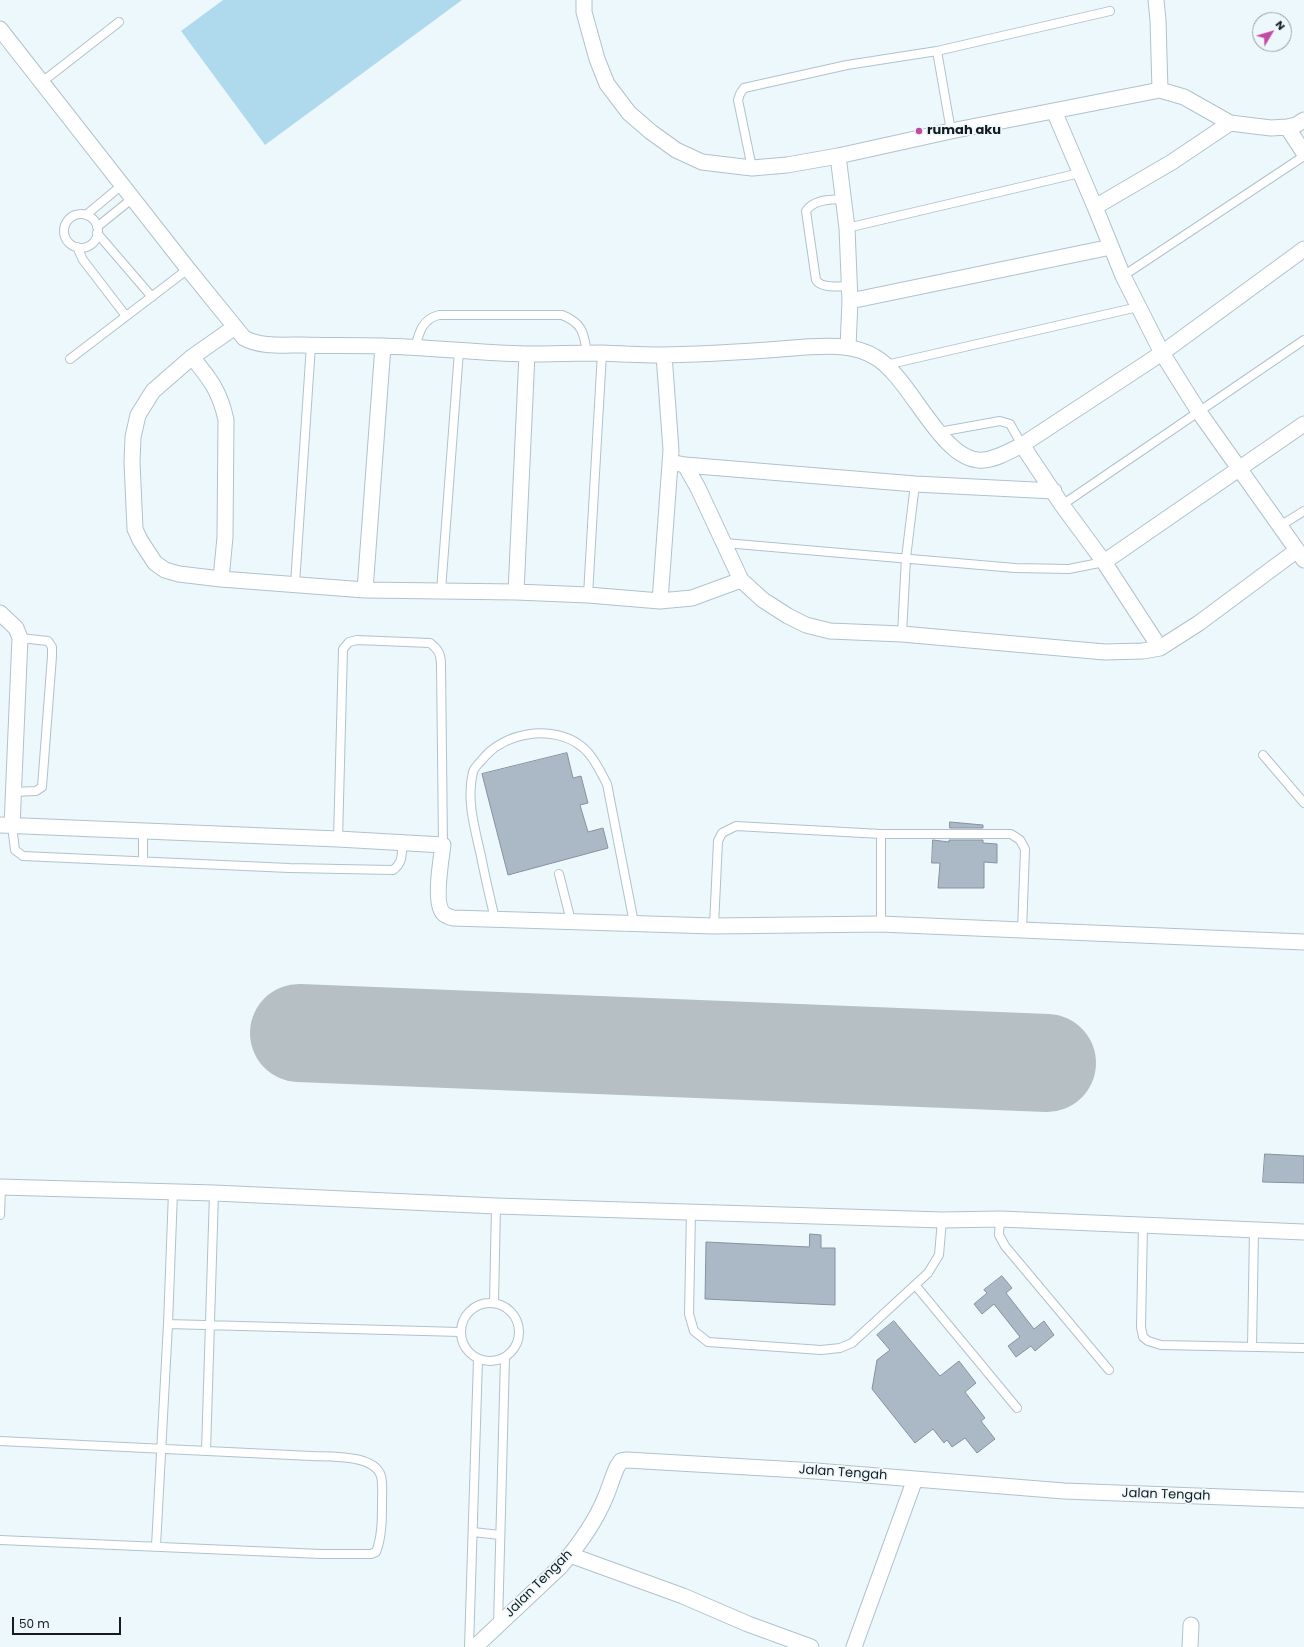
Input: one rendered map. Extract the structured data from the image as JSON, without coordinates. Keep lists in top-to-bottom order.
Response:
{
  "streets": {
    "street": ["Jalan Tengah"]
  },
  "places": ["rumah aku"],
  "scale_bar": "50 m",
  "north": "top right"
}
